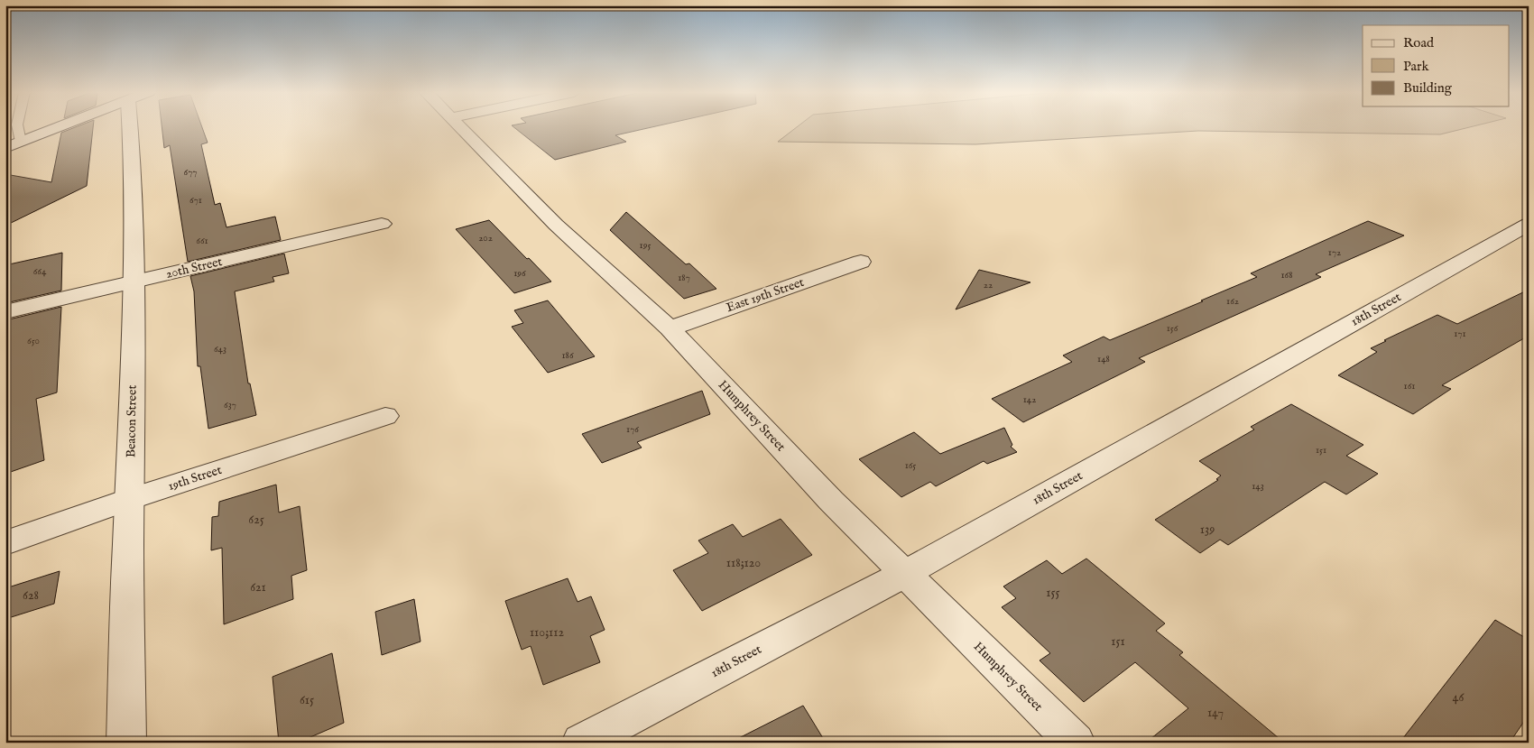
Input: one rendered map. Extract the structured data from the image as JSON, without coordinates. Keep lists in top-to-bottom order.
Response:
{
  "streets": {
    "street": [
      "20th Street",
      "East 19th Street",
      "18th Street",
      "Humphrey Street",
      "Beacon Street",
      "19th Street"
    ]
  },
  "crossings": [
    ["20th Street", "Beacon Street"],
    ["East 19th Street", "Humphrey Street"],
    ["18th Street", "Humphrey Street"],
    ["Beacon Street", "19th Street"]
  ],
  "house_numbers": [
    "677",
    "671",
    "202",
    "661",
    "195",
    "172",
    "664",
    "196",
    "168",
    "187",
    "22",
    "162",
    "156",
    "171",
    "650",
    "643",
    "186",
    "148",
    "161",
    "142",
    "637",
    "176",
    "151",
    "165",
    "143",
    "625",
    "139",
    "118;120",
    "621",
    "155",
    "628",
    "110;112",
    "151",
    "46",
    "615",
    "147"
  ],
  "legend": ["Road", "Park", "Building"]
}
